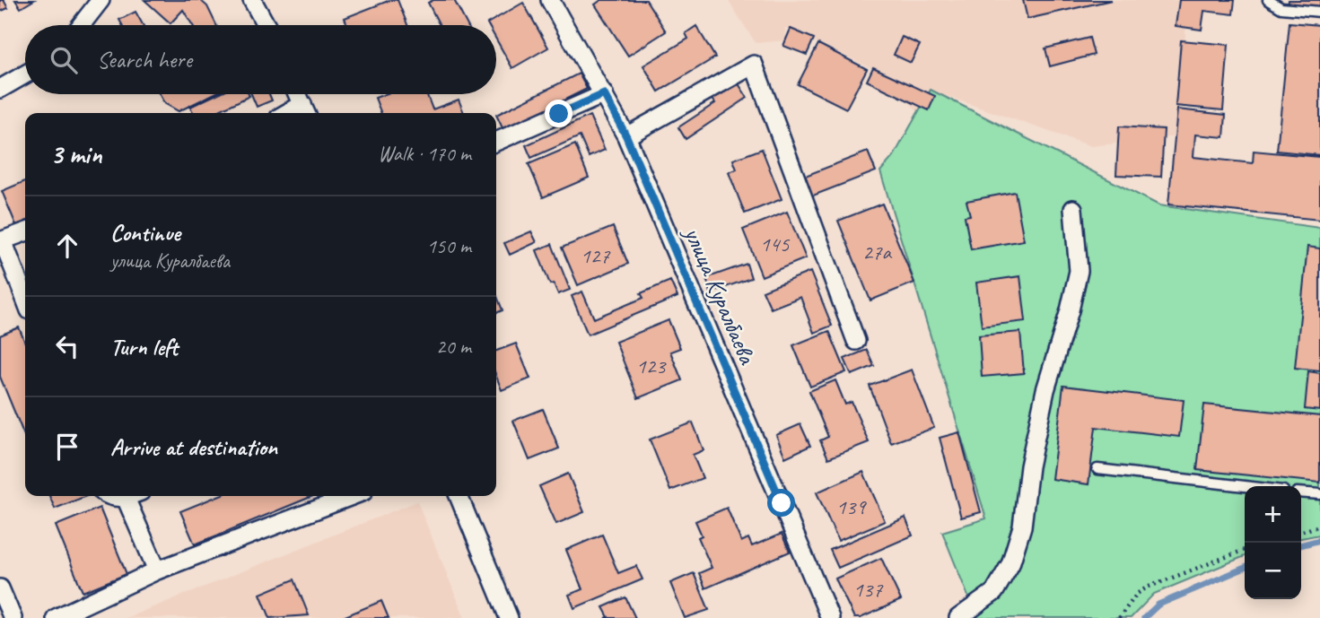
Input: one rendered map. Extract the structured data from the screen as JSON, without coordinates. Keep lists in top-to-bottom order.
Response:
{
  "streets": {
    "street": ["улица Куралбаева"]
  },
  "house_numbers": [
    "145",
    "27а",
    "127",
    "123",
    "139",
    "137"
  ],
  "page": {
    "search": "Search here",
    "heading": ["3 min", "Walk · 170 m"],
    "list": [
      ["Continue", "улица Куралбаева", "150 m"],
      ["Turn left", "20 m"],
      "Arrive at destination"
    ],
    "map_buttons": ["+", "−"]
  }
}
